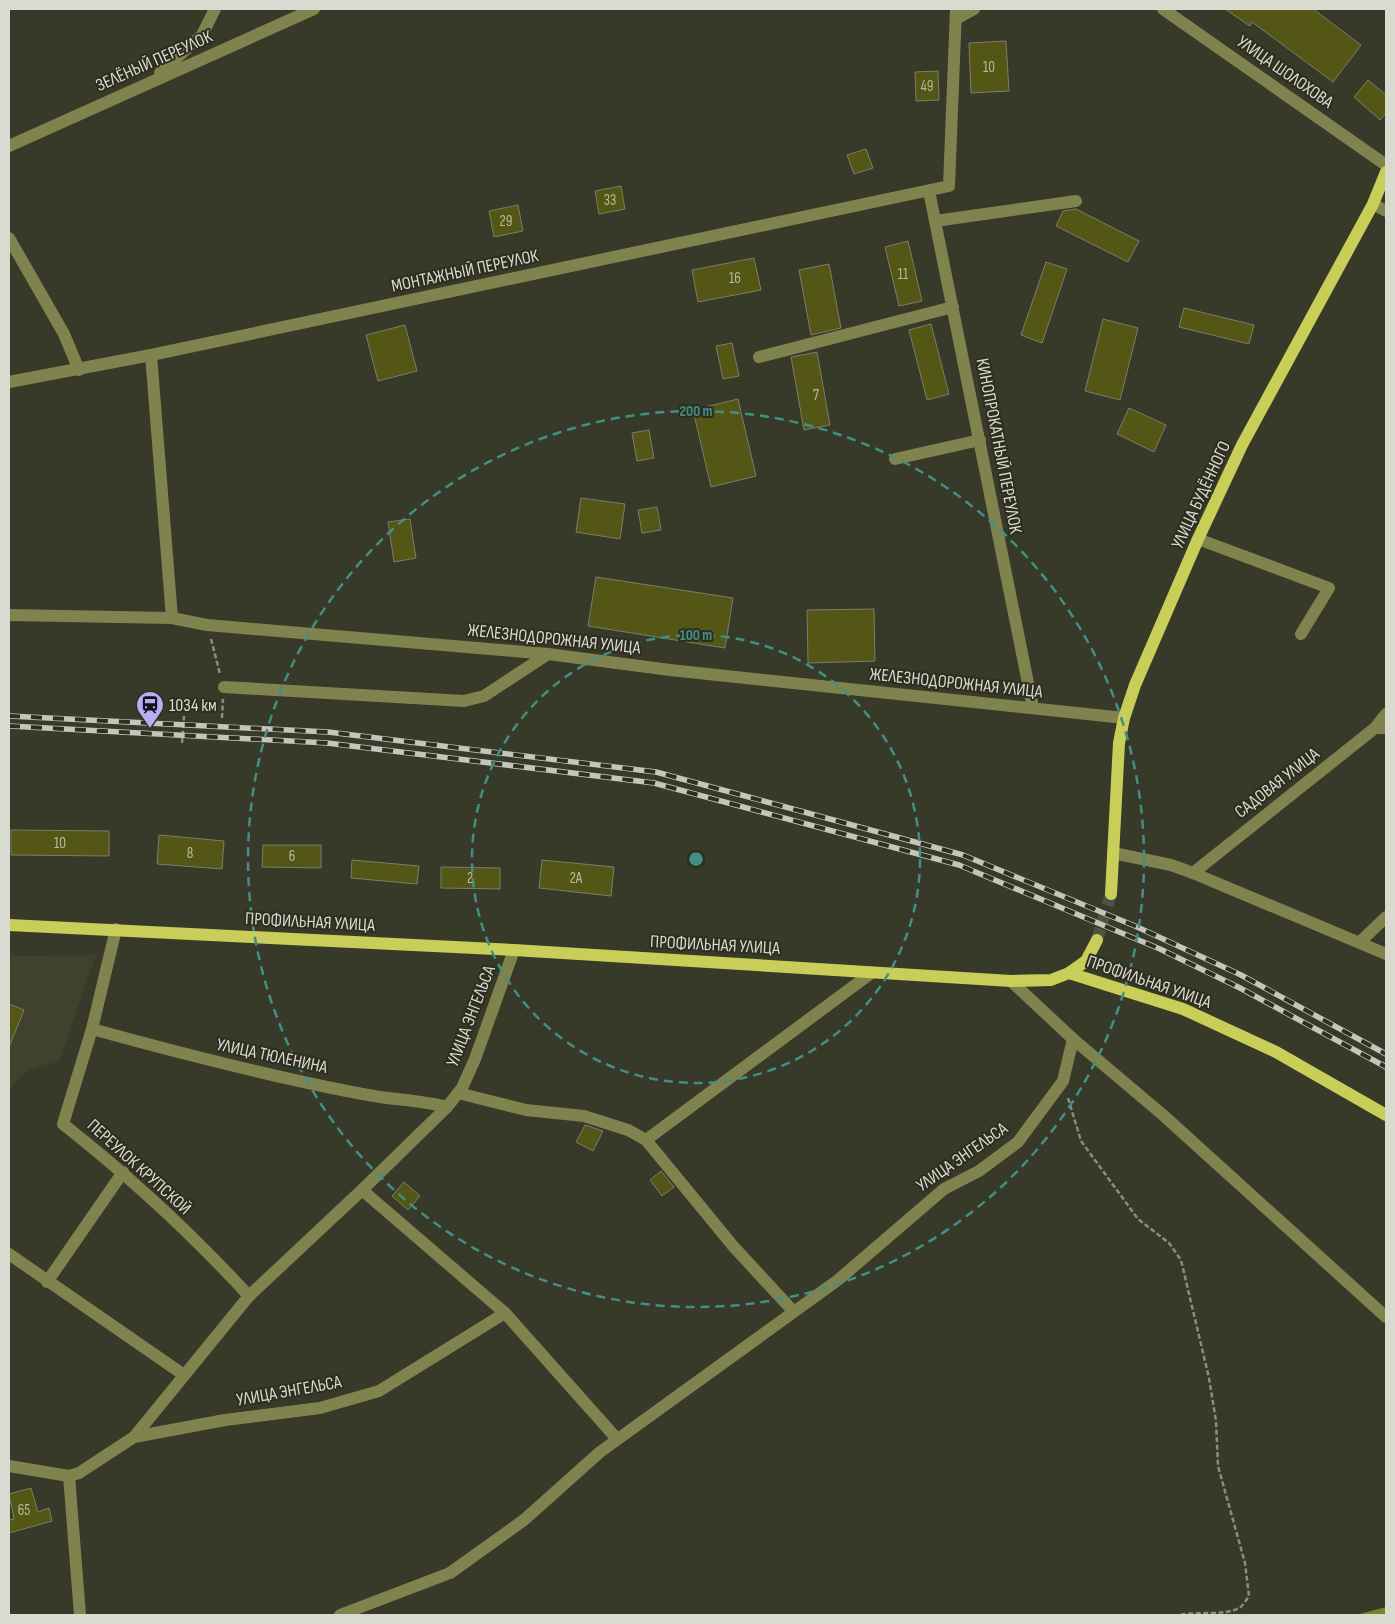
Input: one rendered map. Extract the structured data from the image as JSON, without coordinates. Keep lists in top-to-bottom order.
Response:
{
  "streets": {
    "main road": ["УЛИЦА БУДЁННОГО", "ПРОФИЛЬНАЯ УЛИЦА"],
    "street": [
      "ЗЕЛЁНЫЙ ПЕРЕУЛОК",
      "УЛИЦА ШОЛОХОВА",
      "МОНТАЖНЫЙ ПЕРЕУЛОК",
      "КИНОПРОКАТНЫЙ ПЕРЕУЛОК",
      "ЖЕЛЕЗНОДОРОЖНАЯ УЛИЦА",
      "САДОВАЯ УЛИЦА",
      "УЛИЦА ЭНГЕЛЬСА",
      "УЛИЦА ТЮЛЕНИНА",
      "ПЕРЕУЛОК КРУПСКОЙ"
    ]
  },
  "crossings": [
    ["МОНТАЖНЫЙ ПЕРЕУЛОК", "КИНОПРОКАТНЫЙ ПЕРЕУЛОК"],
    ["КИНОПРОКАТНЫЙ ПЕРЕУЛОК", "ЖЕЛЕЗНОДОРОЖНАЯ УЛИЦА"],
    ["УЛИЦА БУДЁННОГО", "ЖЕЛЕЗНОДОРОЖНАЯ УЛИЦА"],
    ["ПРОФИЛЬНАЯ УЛИЦА", "УЛИЦА ЭНГЕЛЬСА"],
    ["ПРОФИЛЬНАЯ УЛИЦА", "ПЕРЕУЛОК КРУПСКОЙ"],
    ["УЛИЦА ЭНГЕЛЬСА", "УЛИЦА ТЮЛЕНИНА"],
    ["УЛИЦА ТЮЛЕНИНА", "ПЕРЕУЛОК КРУПСКОЙ"]
  ],
  "places": {
    "station": ["1034 км"]
  },
  "house_numbers": [
    "10",
    "49",
    "33",
    "29",
    "11",
    "16",
    "7",
    "10",
    "8",
    "6",
    "2",
    "2А",
    "65"
  ],
  "rings": ["200 m", "100 m"]
}
